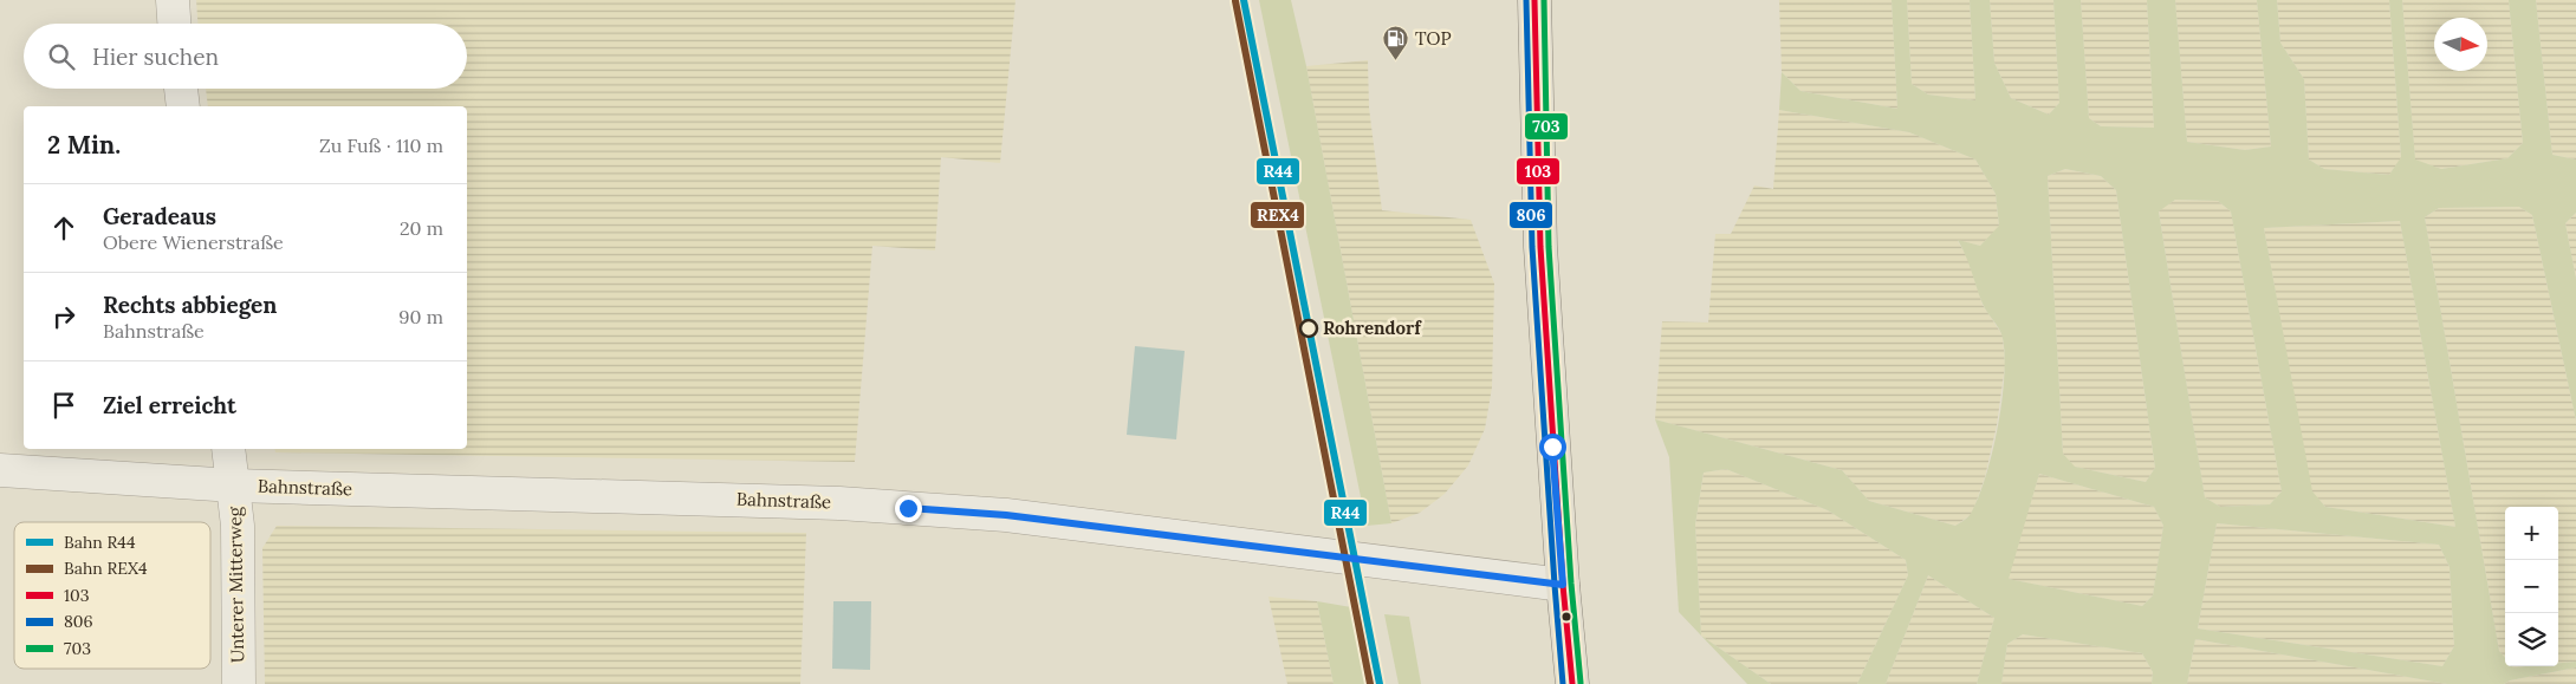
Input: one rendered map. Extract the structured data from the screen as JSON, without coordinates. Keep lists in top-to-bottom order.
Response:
{
  "streets": {
    "street": ["Bahnstraße", "Unterer Mitterweg"]
  },
  "crossings": [
    ["Bahnstraße", "Unterer Mitterweg"]
  ],
  "places": {
    "fuel station": ["TOP"],
    "other": ["Rohrendorf"]
  },
  "lines": [
    "rail line R44",
    "transit line 103",
    "transit line 806",
    "transit line 703",
    "rail line REX4"
  ],
  "legend": [
    "Bahn R44",
    "Bahn REX4",
    "103",
    "806",
    "703"
  ],
  "north": "right",
  "page": {
    "search": "Hier suchen",
    "heading": ["2 Min.", "Zu Fuß · 110 m"],
    "list": [
      ["Geradeaus", "Obere Wienerstraße", "20 m"],
      ["Rechts abbiegen", "Bahnstraße", "90 m"],
      "Ziel erreicht"
    ],
    "map_buttons": ["+", "−"]
  }
}
